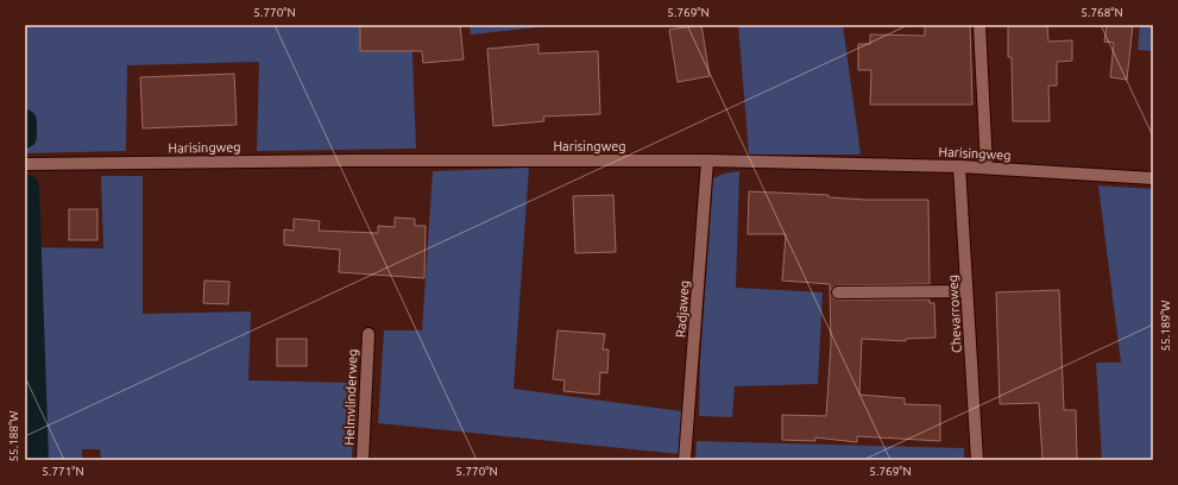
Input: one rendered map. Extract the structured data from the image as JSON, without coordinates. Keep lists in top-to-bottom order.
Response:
{
  "streets": {
    "street": [
      "Harisingweg",
      "Radjaweg",
      "Chevarroweg",
      "Helmvlinderweg"
    ]
  },
  "crossings": [
    ["Harisingweg", "Radjaweg"],
    ["Harisingweg", "Chevarroweg"]
  ],
  "coordinates": [
    "5.770°N",
    "5.769°N",
    "5.768°N",
    "55.189°W",
    "55.188°W",
    "5.771°N"
  ]
}
